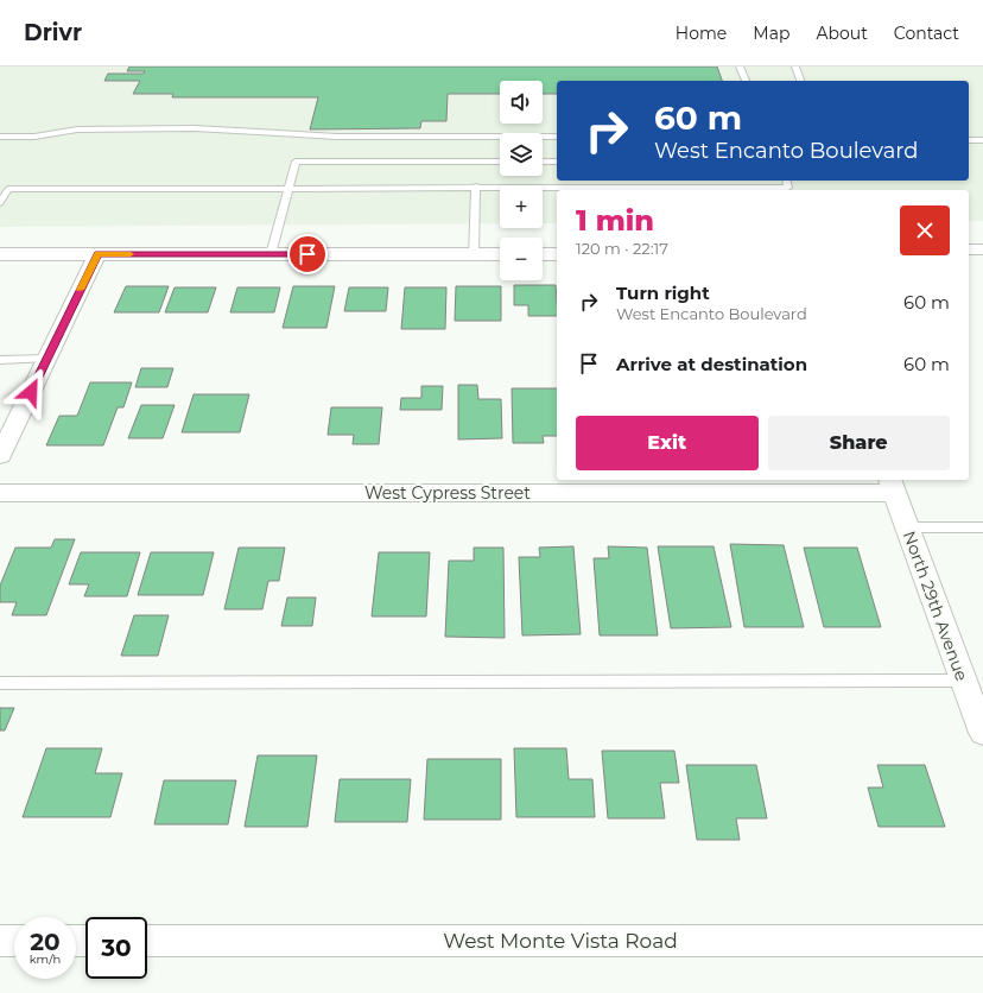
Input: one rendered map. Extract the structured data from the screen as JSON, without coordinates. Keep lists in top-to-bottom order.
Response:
{
  "streets": {
    "street": ["West Cypress Street", "North 29th Avenue", "West Monte Vista Road"]
  },
  "crossings": [
    ["West Cypress Street", "North 29th Avenue"]
  ],
  "page": {
    "header": "Drivr",
    "nav": [
      "Home",
      "Map",
      "About",
      "Contact"
    ],
    "map_buttons": ["+", "−"],
    "turn": ["60 m", "West Encanto Boulevard"],
    "heading": ["1 min", "120 m · 22:17"],
    "list": [
      {
        "name": "Turn right",
        "note": "West Encanto Boulevard",
        "value": "60 m"
      },
      {
        "name": "Arrive at destination",
        "value": "60 m"
      }
    ],
    "buttons": ["Exit", "Share"],
    "speed": "20 km/h",
    "limit": "30"
  }
}
